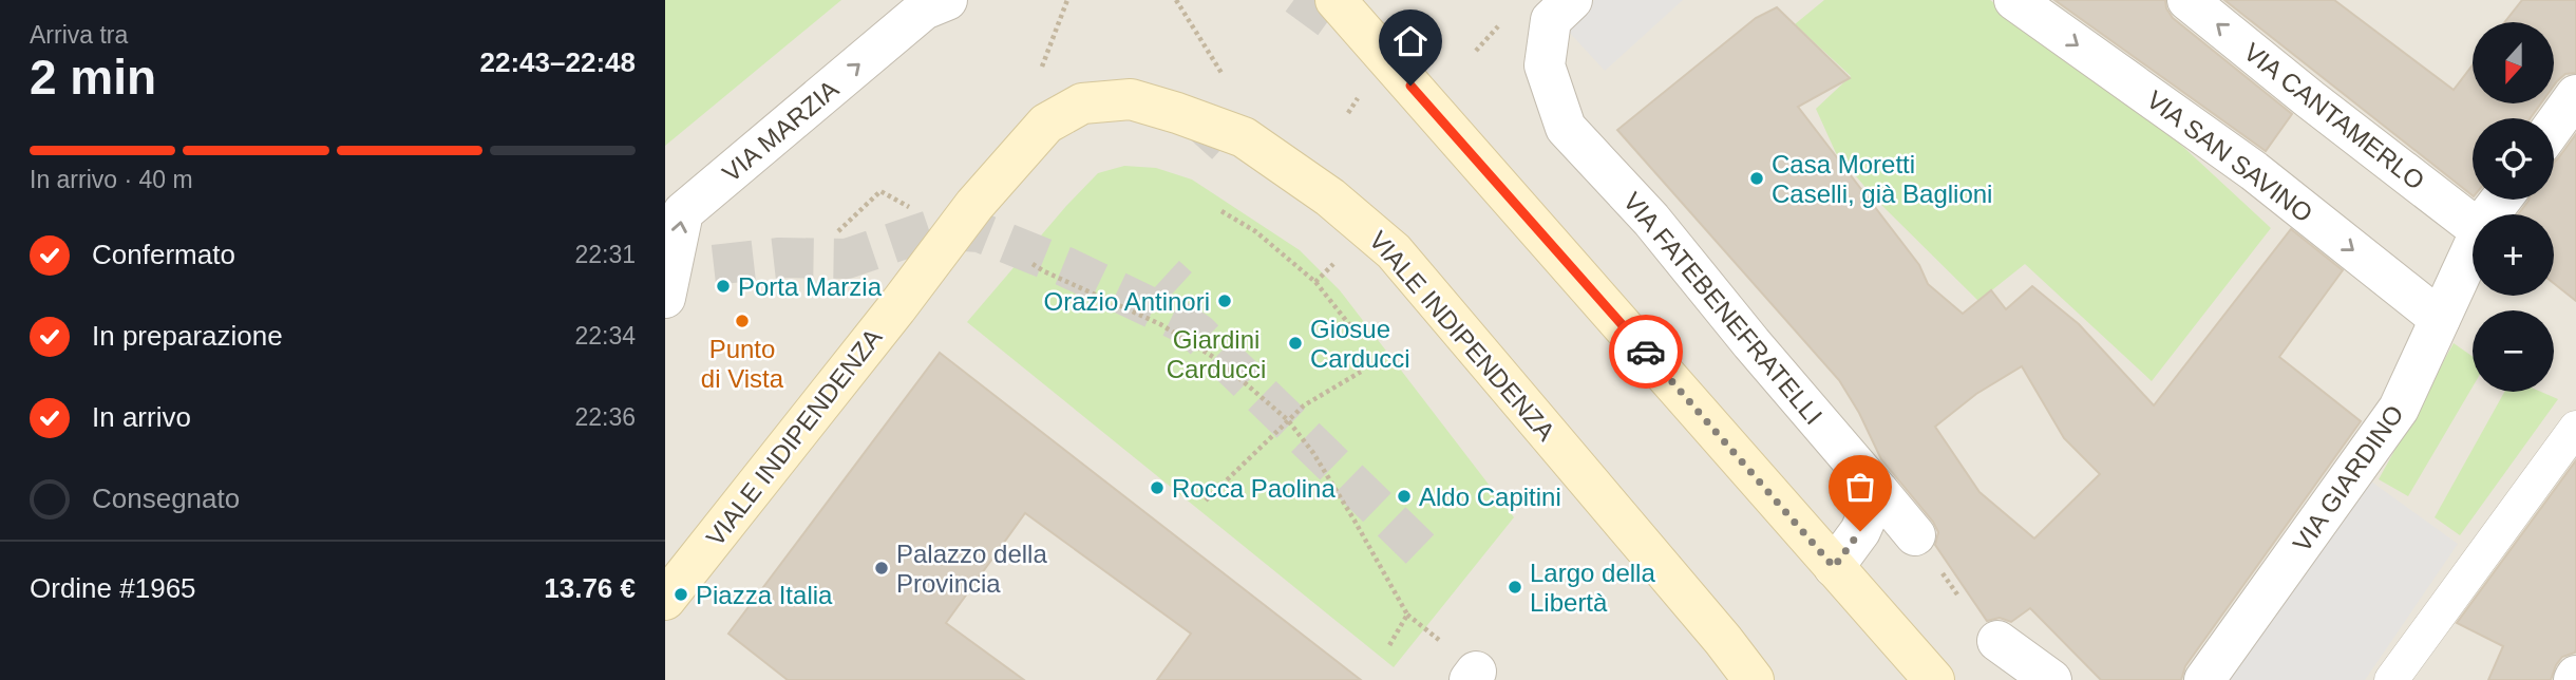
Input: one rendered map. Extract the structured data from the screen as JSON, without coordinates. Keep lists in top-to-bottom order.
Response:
{
  "streets": {
    "street": [
      "VIA CANTAMERLO",
      "VIA MARZIA",
      "VIA SAN SAVINO",
      "VIA FATEBENEFRATELLI",
      "VIALE INDIPENDENZA",
      "VIA GIARDINO"
    ]
  },
  "crossings": [
    ["VIA SAN SAVINO", "VIA GIARDINO"]
  ],
  "one_way": ["VIA CANTAMERLO", "VIA MARZIA", "VIA SAN SAVINO"],
  "parks": ["Giardini Carducci"],
  "places": [
    "Casa Moretti Caselli, già Baglioni",
    "Porta Marzia",
    "Orazio Antinori",
    "Punto di Vista",
    "Giosue Carducci",
    "Rocca Paolina",
    "Aldo Capitini",
    "Palazzo della Provincia",
    "Largo della Libertà",
    "Piazza Italia"
  ],
  "north": "bottom",
  "page": {
    "heading": ["2 min", "Arriva tra", "22:43–22:48"],
    "panel": ["Ordine #1965", "13.76 €"],
    "map_buttons": ["+", "−"],
    "bar": "In arrivo · 40 m",
    "list": [
      ["Confermato", "22:31"],
      ["In preparazione", "22:34"],
      ["In arrivo", "22:36"],
      "Consegnato"
    ]
  }
}
